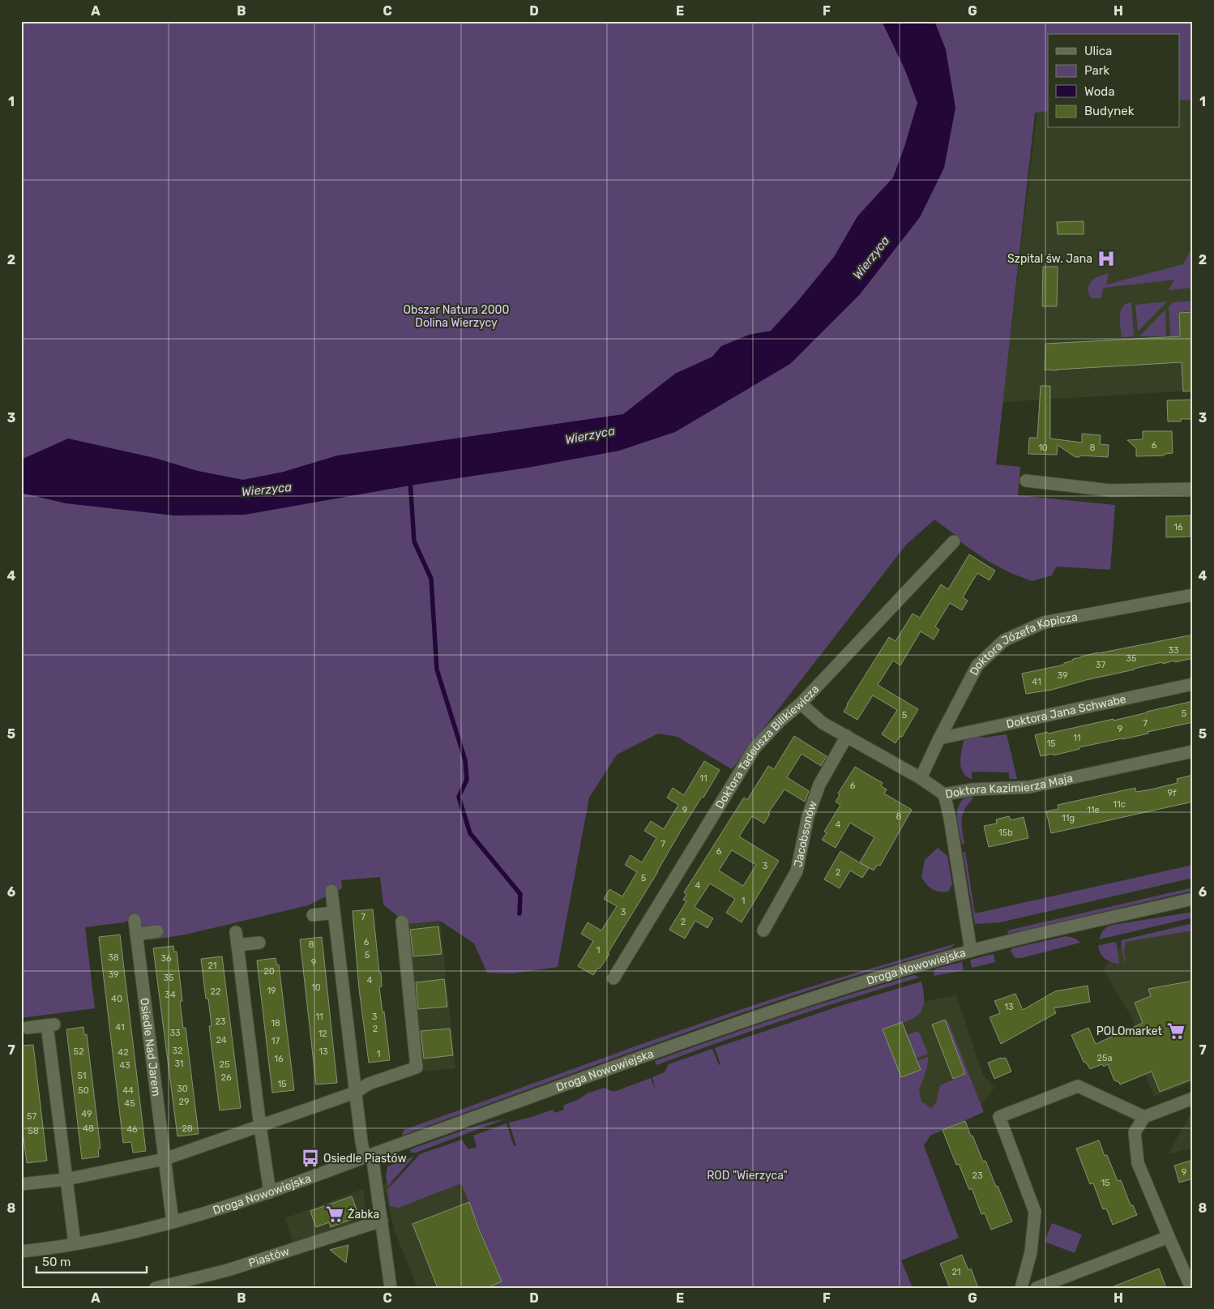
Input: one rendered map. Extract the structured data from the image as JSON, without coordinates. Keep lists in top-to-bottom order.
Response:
{
  "streets": {
    "street": [
      "Doktora Józefa Kopicza",
      "Doktora Jana Schwabe",
      "Doktora Tadeusza Bilikiewicza",
      "Doktora Kazimierza Maja",
      "Jacobsonów",
      "Droga Nowowiejska",
      "Osiedle Nad Jarem",
      "Piastów"
    ]
  },
  "crossings": [
    ["Doktora Józefa Kopicza", "Doktora Jana Schwabe"],
    ["Doktora Józefa Kopicza", "Doktora Kazimierza Maja"],
    ["Doktora Tadeusza Bilikiewicza", "Doktora Kazimierza Maja"],
    ["Doktora Kazimierza Maja", "Jacobsonów"],
    ["Droga Nowowiejska", "Osiedle Nad Jarem"]
  ],
  "water": ["Wierzyca"],
  "parks": ["Obszar Natura 2000 Dolina Wierzycy", "ROD \"Wierzyca\""],
  "places": {
    "hospital": ["Szpital św. Jana"],
    "supermarket": ["POLOmarket", "Żabka"],
    "bus stop": ["Osiedle Piastów"]
  },
  "house_numbers": [
    "6",
    "10",
    "8",
    "16",
    "33",
    "35",
    "37",
    "39",
    "41",
    "5",
    "5",
    "7",
    "9",
    "11",
    "15",
    "11",
    "6",
    "9f",
    "11c",
    "9",
    "11e",
    "8",
    "11g",
    "4",
    "15b",
    "7",
    "6",
    "3",
    "2",
    "5",
    "4",
    "1",
    "3",
    "7",
    "2",
    "6",
    "8",
    "1",
    "5",
    "38",
    "36",
    "9",
    "21",
    "20",
    "39",
    "35",
    "4",
    "10",
    "19",
    "22",
    "34",
    "40",
    "13",
    "11",
    "3",
    "23",
    "18",
    "41",
    "2",
    "33",
    "12",
    "24",
    "17",
    "32",
    "52",
    "13",
    "42",
    "1",
    "25a",
    "16",
    "31",
    "25",
    "43",
    "51",
    "26",
    "15",
    "30",
    "50",
    "44",
    "29",
    "45",
    "49",
    "57",
    "48",
    "28",
    "46",
    "58",
    "9",
    "23",
    "15",
    "21"
  ],
  "legend": [
    "Ulica",
    "Park",
    "Woda",
    "Budynek"
  ],
  "scale_bar": "50 m",
  "grid": {
    "columns": [
      "A",
      "B",
      "C",
      "D",
      "E",
      "F",
      "G",
      "H"
    ],
    "rows": [
      "1",
      "2",
      "3",
      "4",
      "5",
      "6",
      "7",
      "8"
    ]
  }
}
